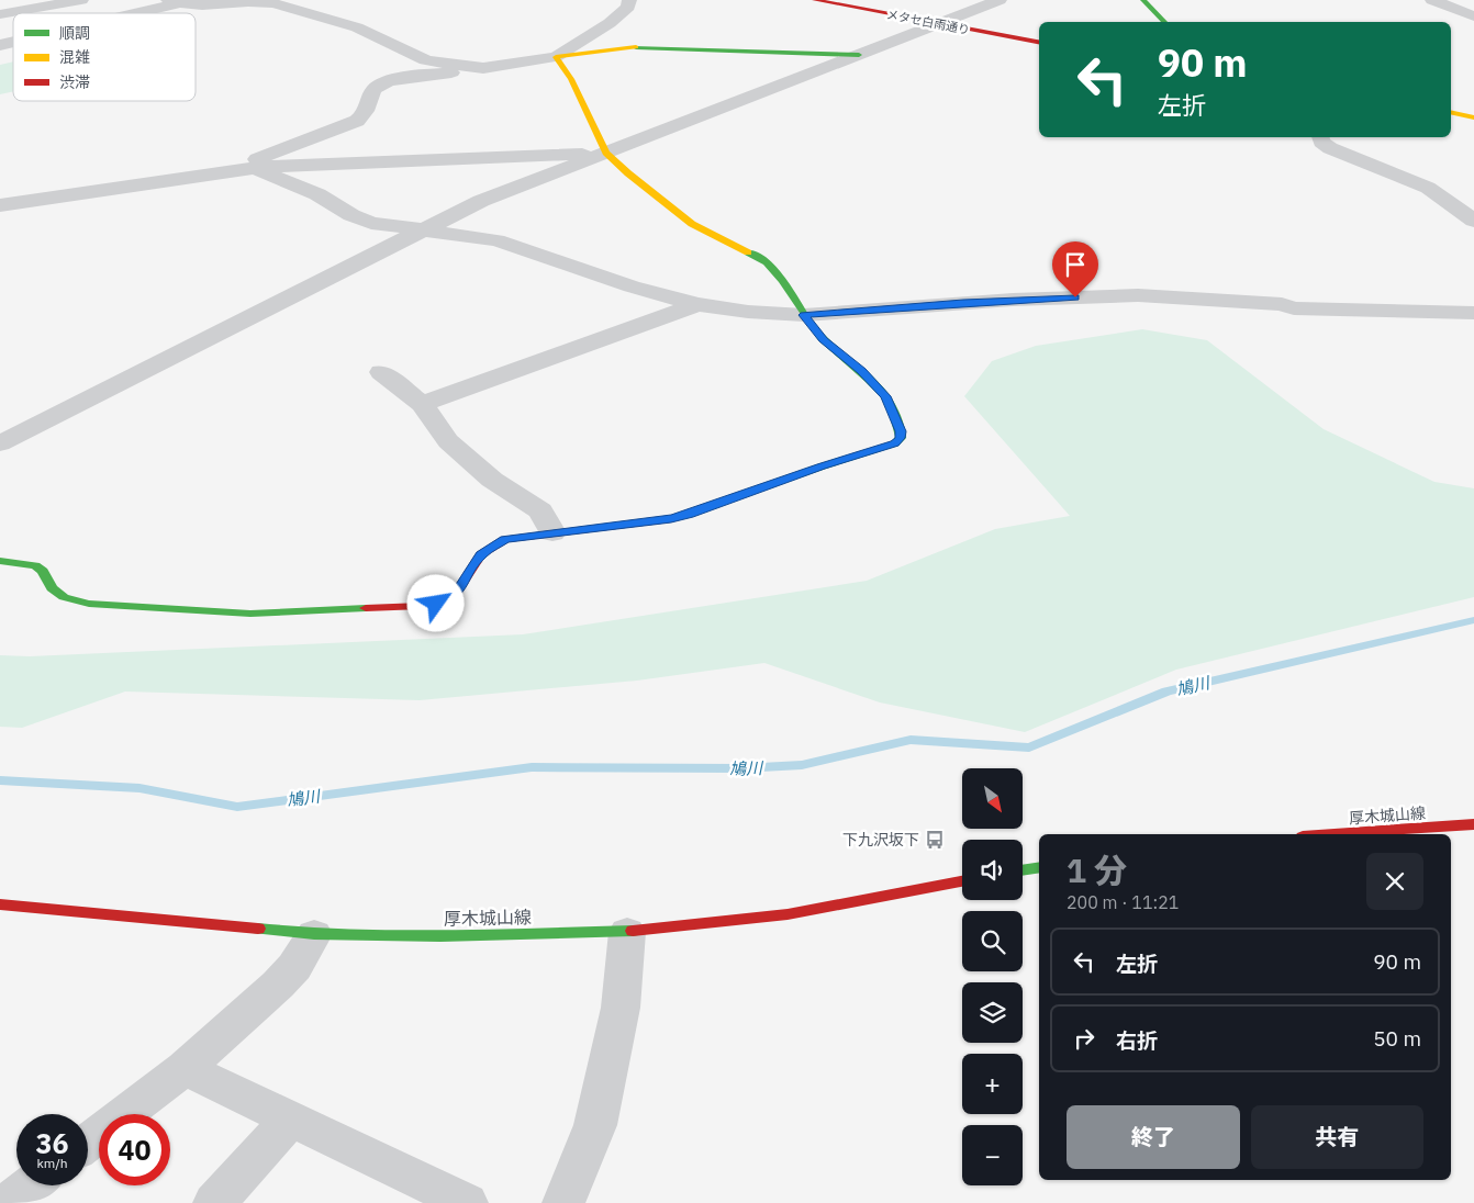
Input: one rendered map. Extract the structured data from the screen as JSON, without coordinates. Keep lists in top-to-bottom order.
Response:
{
  "streets": {
    "street": ["メタセ白雨通り", "厚木城山線"]
  },
  "water": ["鳩川"],
  "places": {
    "bus stop": ["下九沢坂下"]
  },
  "legend": ["順調", "混雑", "渋滞"],
  "north": "bottom right",
  "page": {
    "turn": ["90 m", "左折"],
    "map_buttons": ["+", "−"],
    "heading": ["1 分", "200 m · 11:21"],
    "list": [
      {
        "name": "左折",
        "value": "90 m"
      },
      {
        "name": "右折",
        "value": "50 m"
      }
    ],
    "buttons": ["終了", "共有"],
    "speed": "36 km/h",
    "limit": "40"
  }
}
